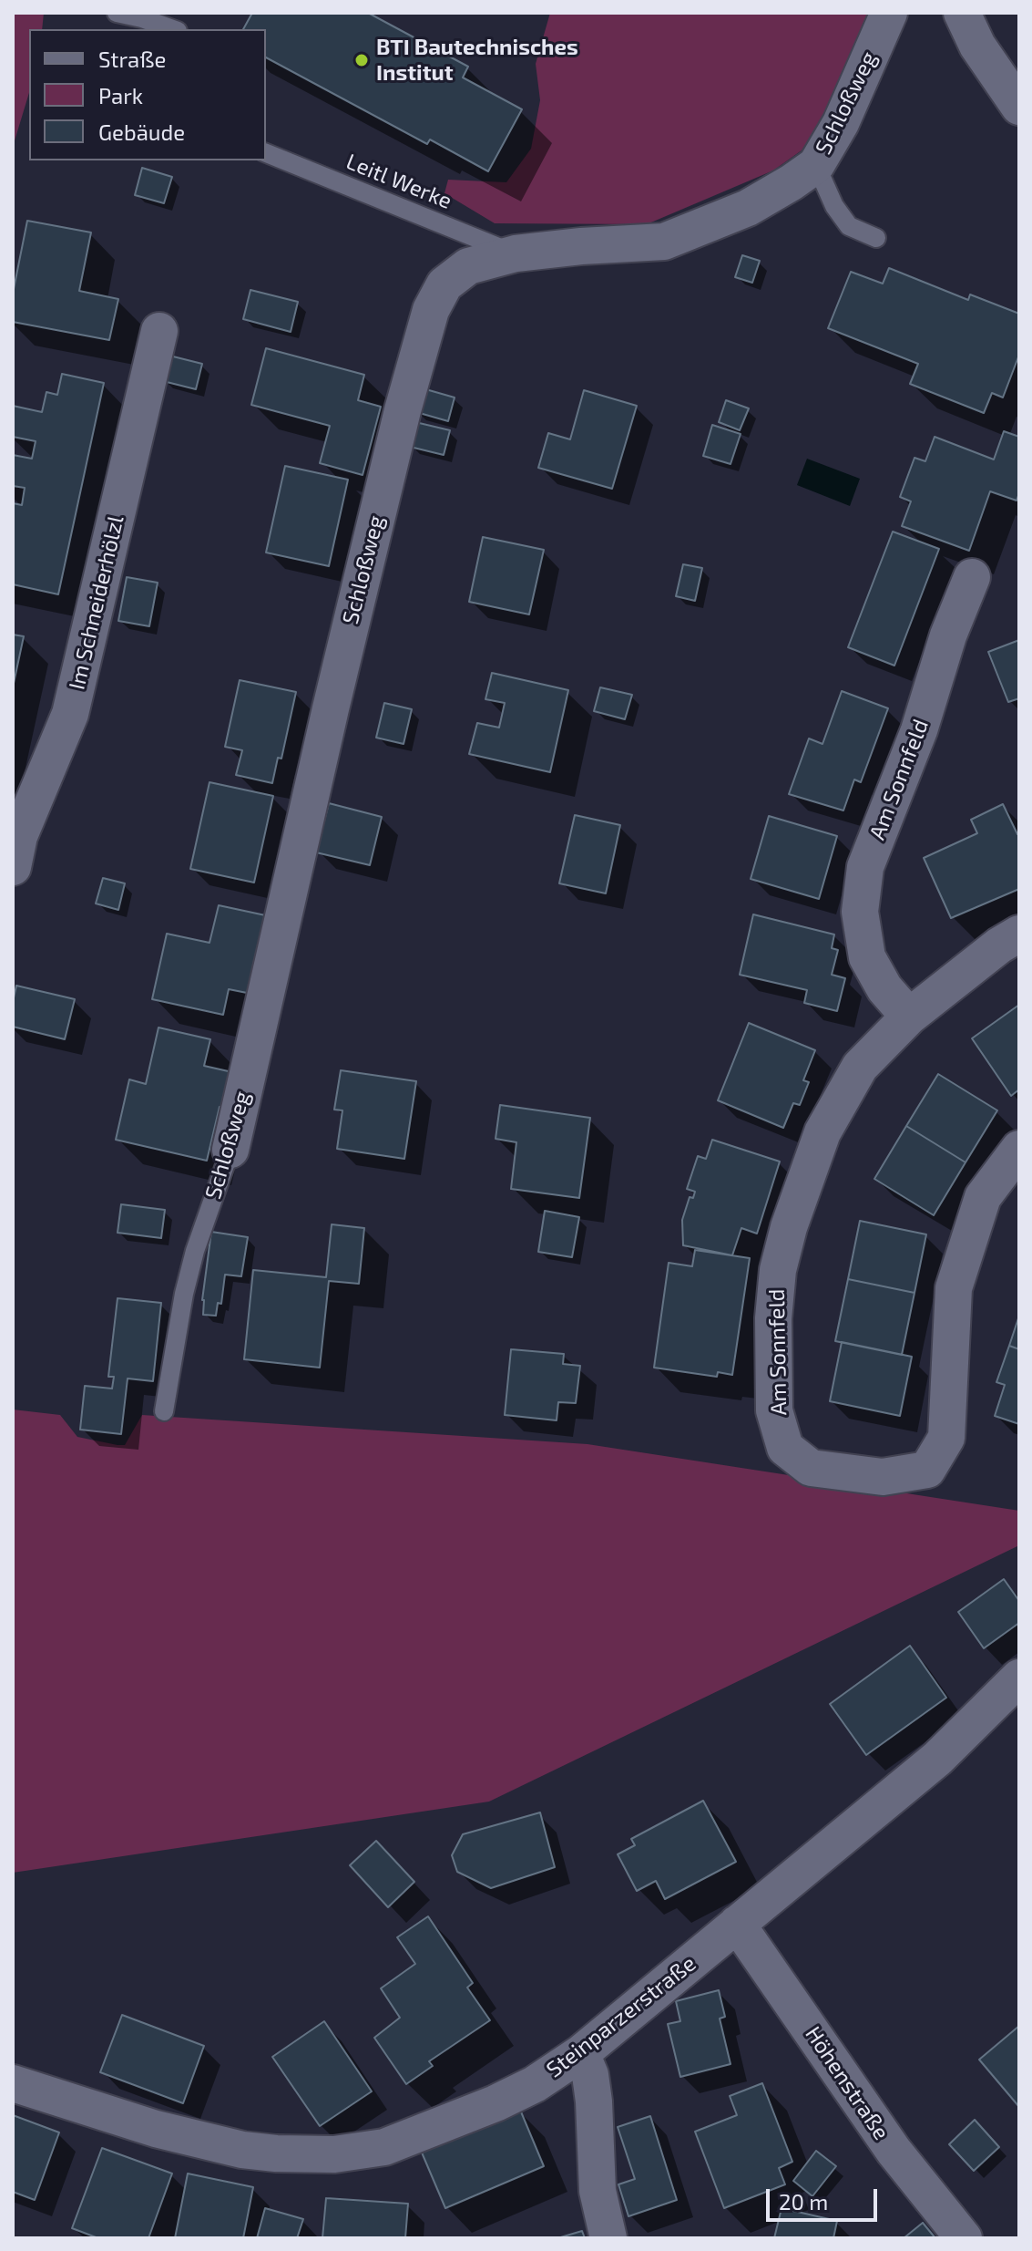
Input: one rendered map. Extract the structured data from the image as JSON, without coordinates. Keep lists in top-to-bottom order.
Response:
{
  "streets": {
    "street": [
      "Schloßweg",
      "Im Schneiderhölzl",
      "Am Sonnfeld",
      "Steinparzerstraße",
      "Höhenstraße"
    ],
    "lane": ["Leitl Werke"]
  },
  "crossings": [
    ["Schloßweg", "Leitl Werke"],
    ["Steinparzerstraße", "Höhenstraße"]
  ],
  "places": ["BTI Bautechnisches Institut"],
  "legend": ["Straße", "Park", "Gebäude"],
  "scale_bar": "20 m"
}
